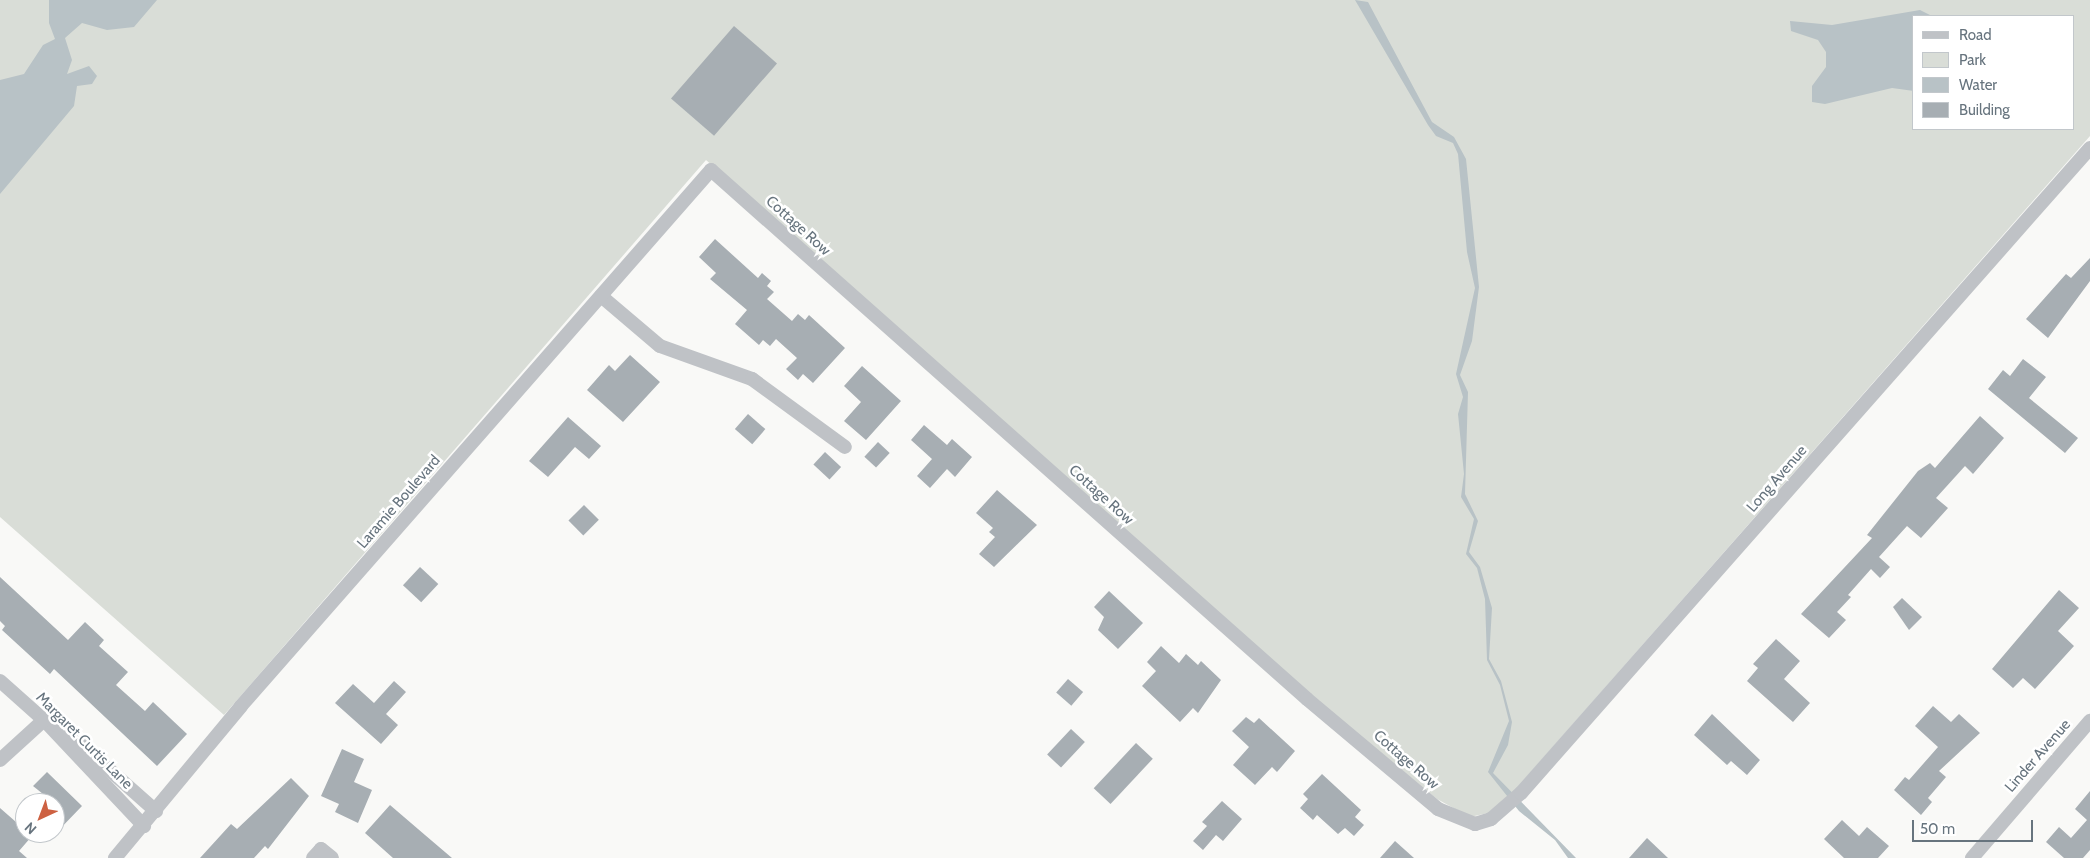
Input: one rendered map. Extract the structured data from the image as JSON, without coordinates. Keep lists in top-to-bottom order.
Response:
{
  "streets": {
    "street": [
      "Cottage Row",
      "Long Avenue",
      "Laramie Boulevard",
      "Margaret Curtis Lane",
      "Linder Avenue"
    ]
  },
  "crossings": [
    ["Cottage Row", "Long Avenue"],
    ["Cottage Row", "Laramie Boulevard"],
    ["Laramie Boulevard", "Margaret Curtis Lane"]
  ],
  "legend": [
    "Road",
    "Park",
    "Water",
    "Building"
  ],
  "scale_bar": "50 m",
  "north": "bottom left"
}
